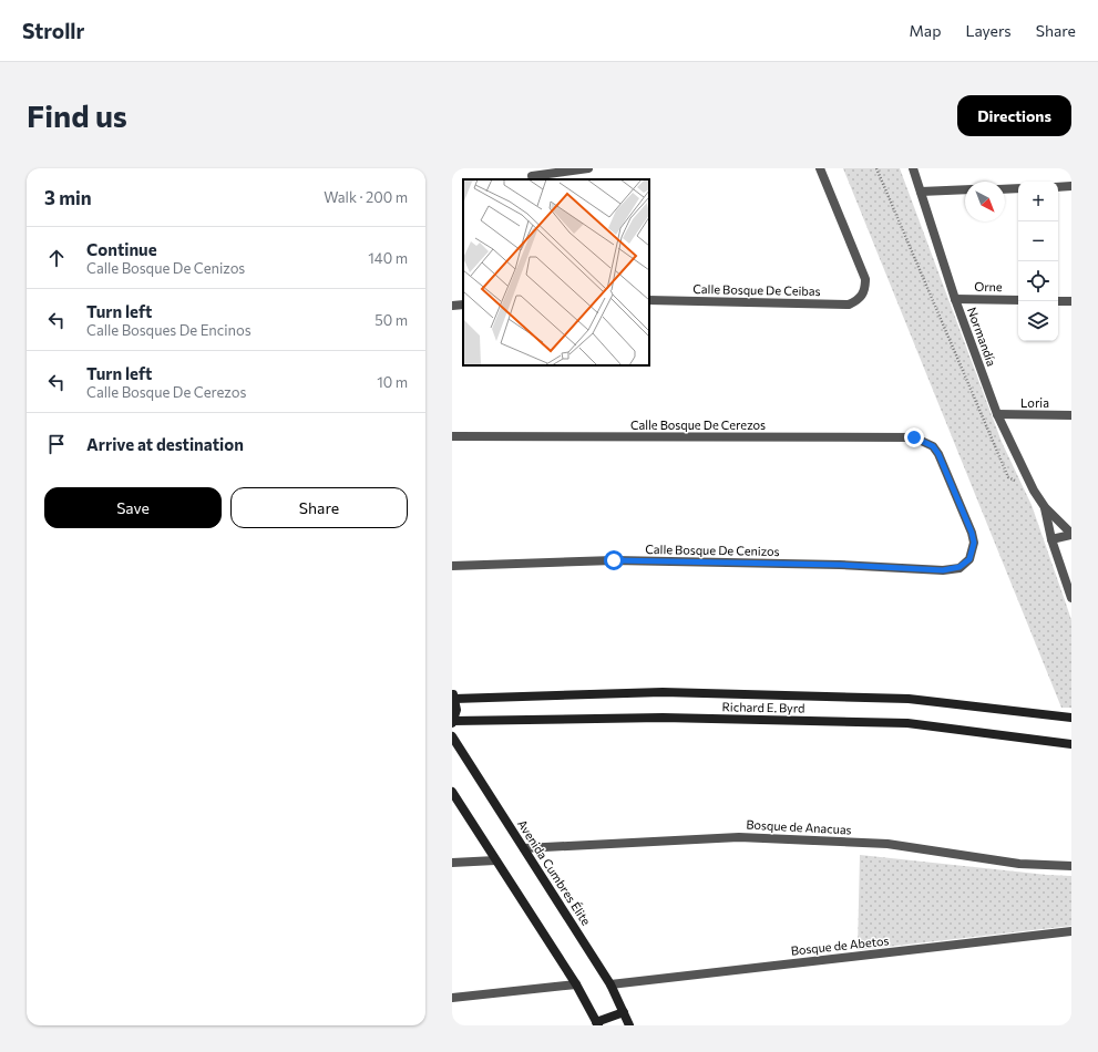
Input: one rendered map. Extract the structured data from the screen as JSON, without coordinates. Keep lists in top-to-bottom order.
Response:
{
  "streets": {
    "street": [
      "Orne",
      "Calle Bosque De Ceibas",
      "Normandía",
      "Loria",
      "Calle Bosque De Cerezos",
      "Calle Bosque De Cenizos",
      "Richard E. Byrd",
      "Bosque de Anacuas",
      "Avenida Cumbres Élite",
      "Bosque de Abetos"
    ]
  },
  "crossings": [
    ["Orne", "Normandía"],
    ["Normandía", "Loria"],
    ["Calle Bosque De Cerezos", "Calle Bosque De Cenizos"],
    ["Bosque de Anacuas", "Avenida Cumbres Élite"],
    ["Avenida Cumbres Élite", "Bosque de Abetos"]
  ],
  "north": "bottom right",
  "page": {
    "header": "Strollr",
    "nav": ["Map", "Layers", "Share"],
    "buttons": [
      "Directions",
      ["Save", "Share"]
    ],
    "title": "Find us",
    "heading": ["3 min", "Walk · 200 m"],
    "map_buttons": ["+", "−"],
    "list": [
      ["Continue", "Calle Bosque De Cenizos", "140 m"],
      ["Turn left", "Calle Bosques De Encinos", "50 m"],
      ["Turn left", "Calle Bosque De Cerezos", "10 m"],
      "Arrive at destination"
    ]
  }
}
